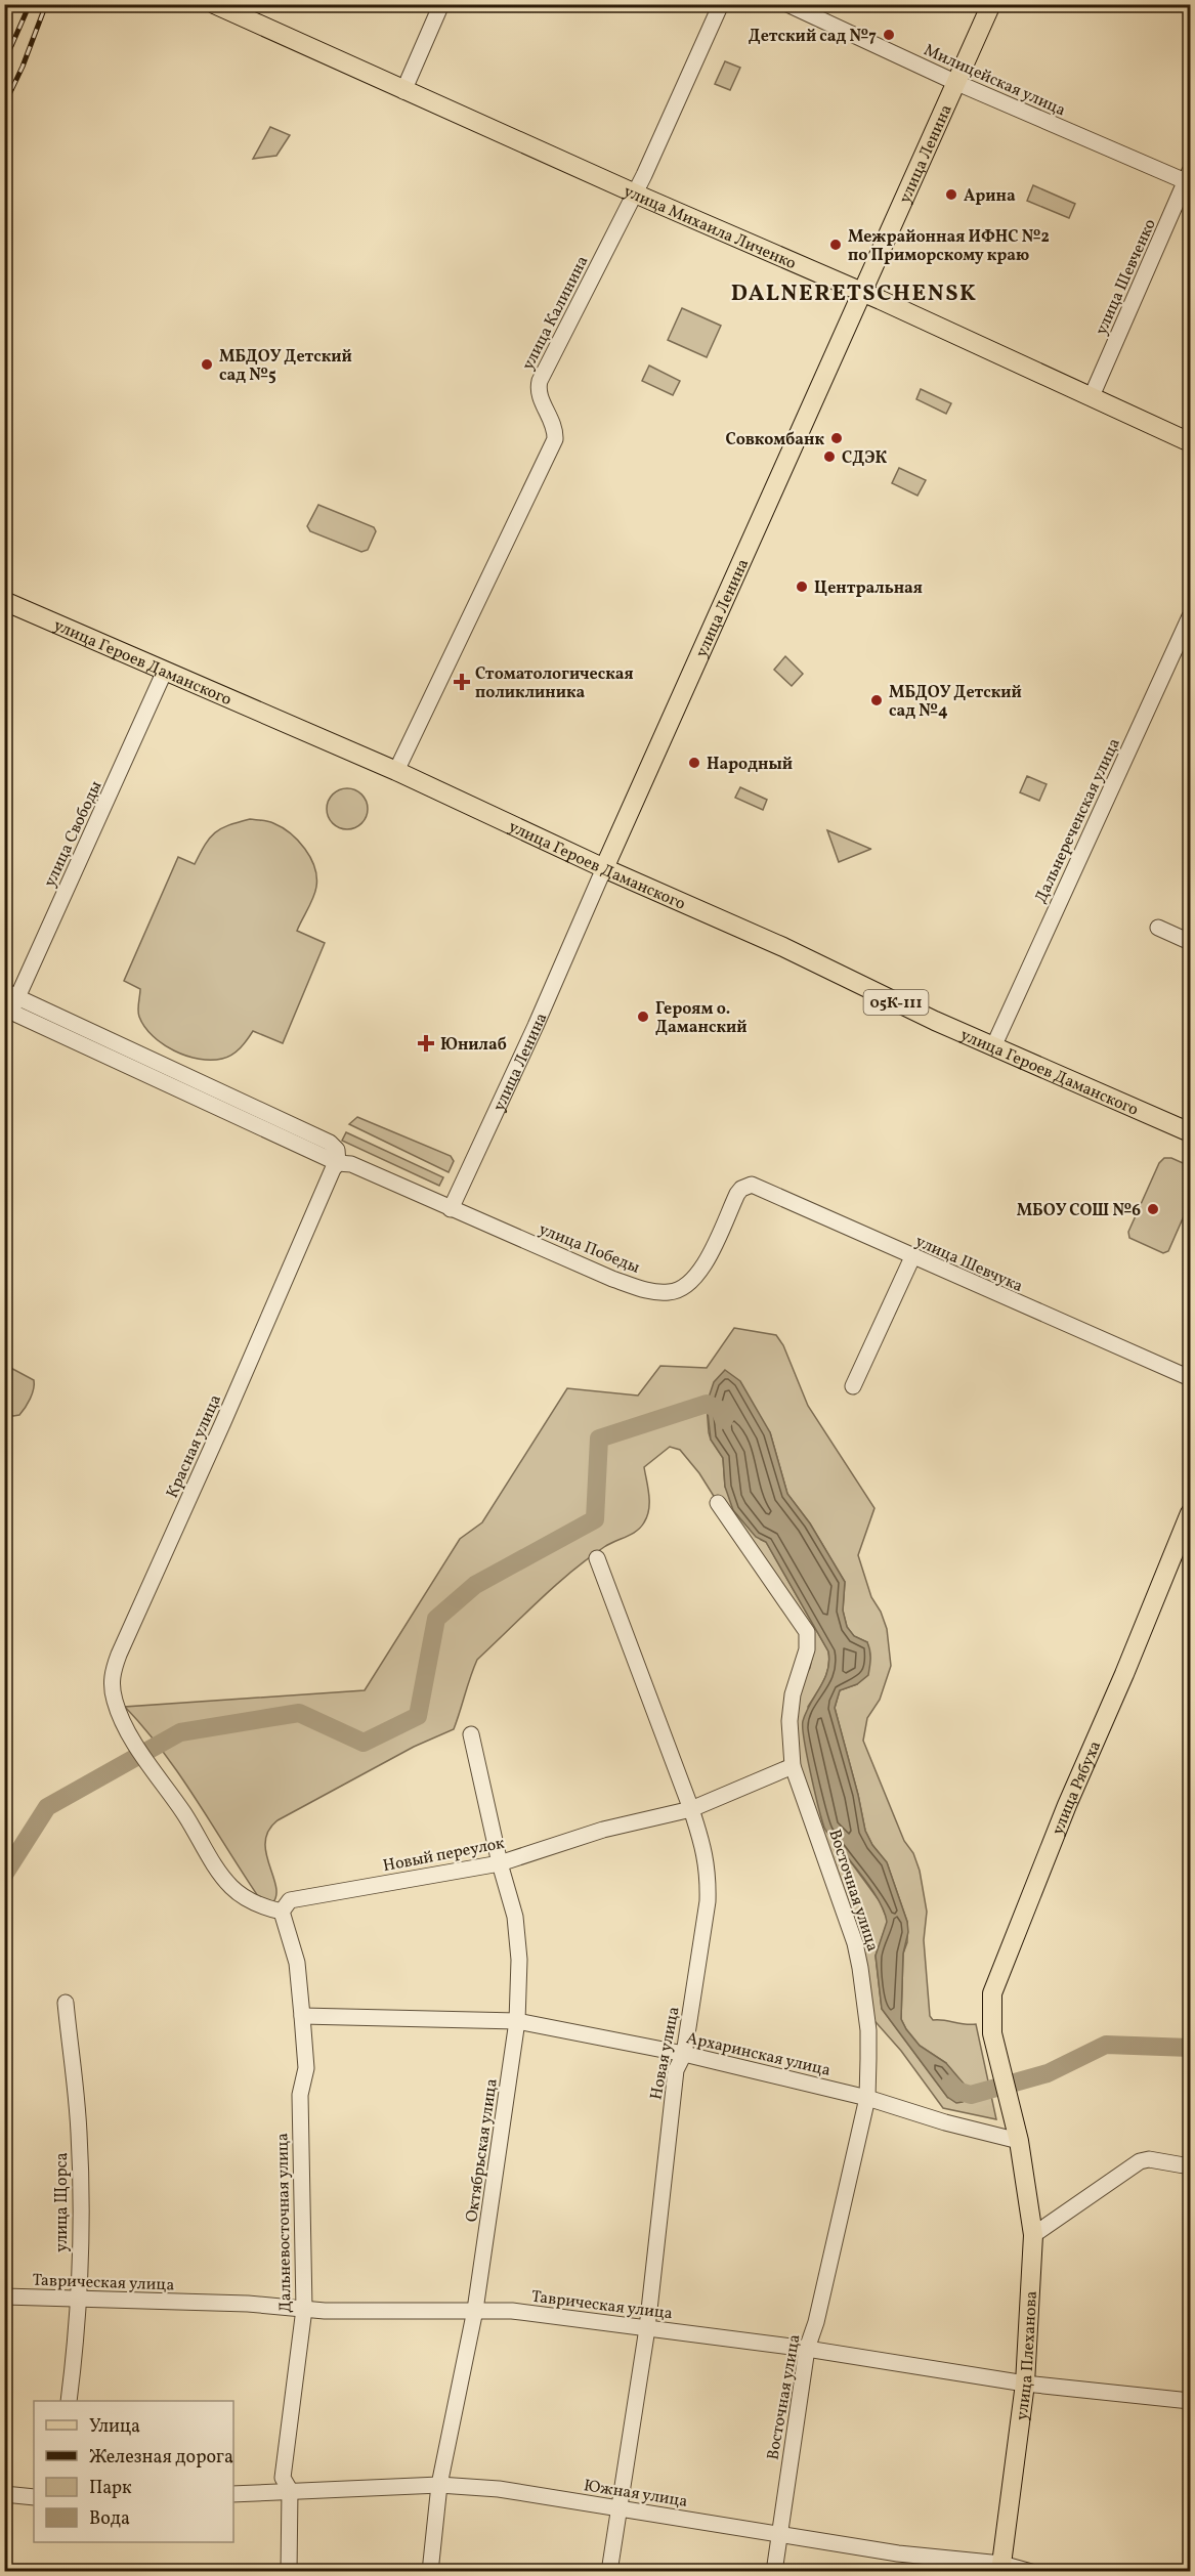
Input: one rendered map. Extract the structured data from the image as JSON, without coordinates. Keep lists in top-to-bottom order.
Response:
{
  "streets": {
    "main road": [
      "улица Ленина",
      "улица Михаила Личенко",
      "улица Героев Даманского",
      "05К-111",
      "улица Рябуха",
      "улица Плеханова"
    ],
    "street": [
      "Милицейская улица",
      "улица Шевченко",
      "улица Калинина",
      "Дальнереченская улица",
      "улица Свободы",
      "улица Победы",
      "улица Шевчука",
      "Красная улица",
      "Новый переулок",
      "Восточная улица",
      "Новая улица",
      "Архаринская улица",
      "Октябрьская улица",
      "улица Щорса",
      "Дальневосточная улица",
      "Таврическая улица",
      "Южная улица"
    ]
  },
  "crossings": [
    ["Милицейская улица", "улица Ленина"],
    ["Милицейская улица", "улица Шевченко"],
    ["улица Ленина", "улица Михаила Личенко"],
    ["улица Ленина", "улица Героев Даманского"],
    ["улица Ленина", "улица Победы"],
    ["улица Михаила Личенко", "улица Шевченко"],
    ["улица Михаила Личенко", "улица Калинина"],
    ["улица Калинина", "улица Героев Даманского"],
    ["улица Героев Даманского", "улица Свободы"],
    ["улица Свободы", "улица Победы"],
    ["улица Победы", "улица Шевчука"],
    ["улица Победы", "Красная улица"],
    ["Красная улица", "Новый переулок"],
    ["Красная улица", "Дальневосточная улица"],
    ["улица Рябуха", "улица Плеханова"],
    ["Новый переулок", "Восточная улица"],
    ["Новый переулок", "Новая улица"],
    ["Новый переулок", "Октябрьская улица"],
    ["Новый переулок", "Дальневосточная улица"],
    ["Восточная улица", "Архаринская улица"],
    ["Восточная улица", "Таврическая улица"],
    ["Восточная улица", "Южная улица"],
    ["Новая улица", "Архаринская улица"],
    ["Новая улица", "Таврическая улица"],
    ["Новая улица", "Южная улица"],
    ["Архаринская улица", "Октябрьская улица"],
    ["Архаринская улица", "Дальневосточная улица"],
    ["Архаринская улица", "улица Плеханова"],
    ["Октябрьская улица", "Таврическая улица"],
    ["Октябрьская улица", "Южная улица"],
    ["улица Щорса", "Таврическая улица"],
    ["Дальневосточная улица", "Таврическая улица"],
    ["Дальневосточная улица", "Южная улица"],
    ["Таврическая улица", "улица Плеханова"],
    ["улица Плеханова", "Южная улица"]
  ],
  "districts": ["DALNERETSCHENSK"],
  "places": {
    "other": [
      "Детский сад №7",
      "Арина",
      "Межрайонная ИФНС №2 по Приморскому краю",
      "МБДОУ Детский сад №5",
      "Совкомбанк",
      "СДЭК",
      "Центральная",
      "МБДОУ Детский сад №4",
      "Народный",
      "Героям о. Даманский",
      "МБОУ СОШ №6"
    ],
    "health": ["Стоматологическая поликлиника", "Юнилаб"]
  },
  "legend": [
    "Улица",
    "Железная дорога",
    "Парк",
    "Вода"
  ]
}
